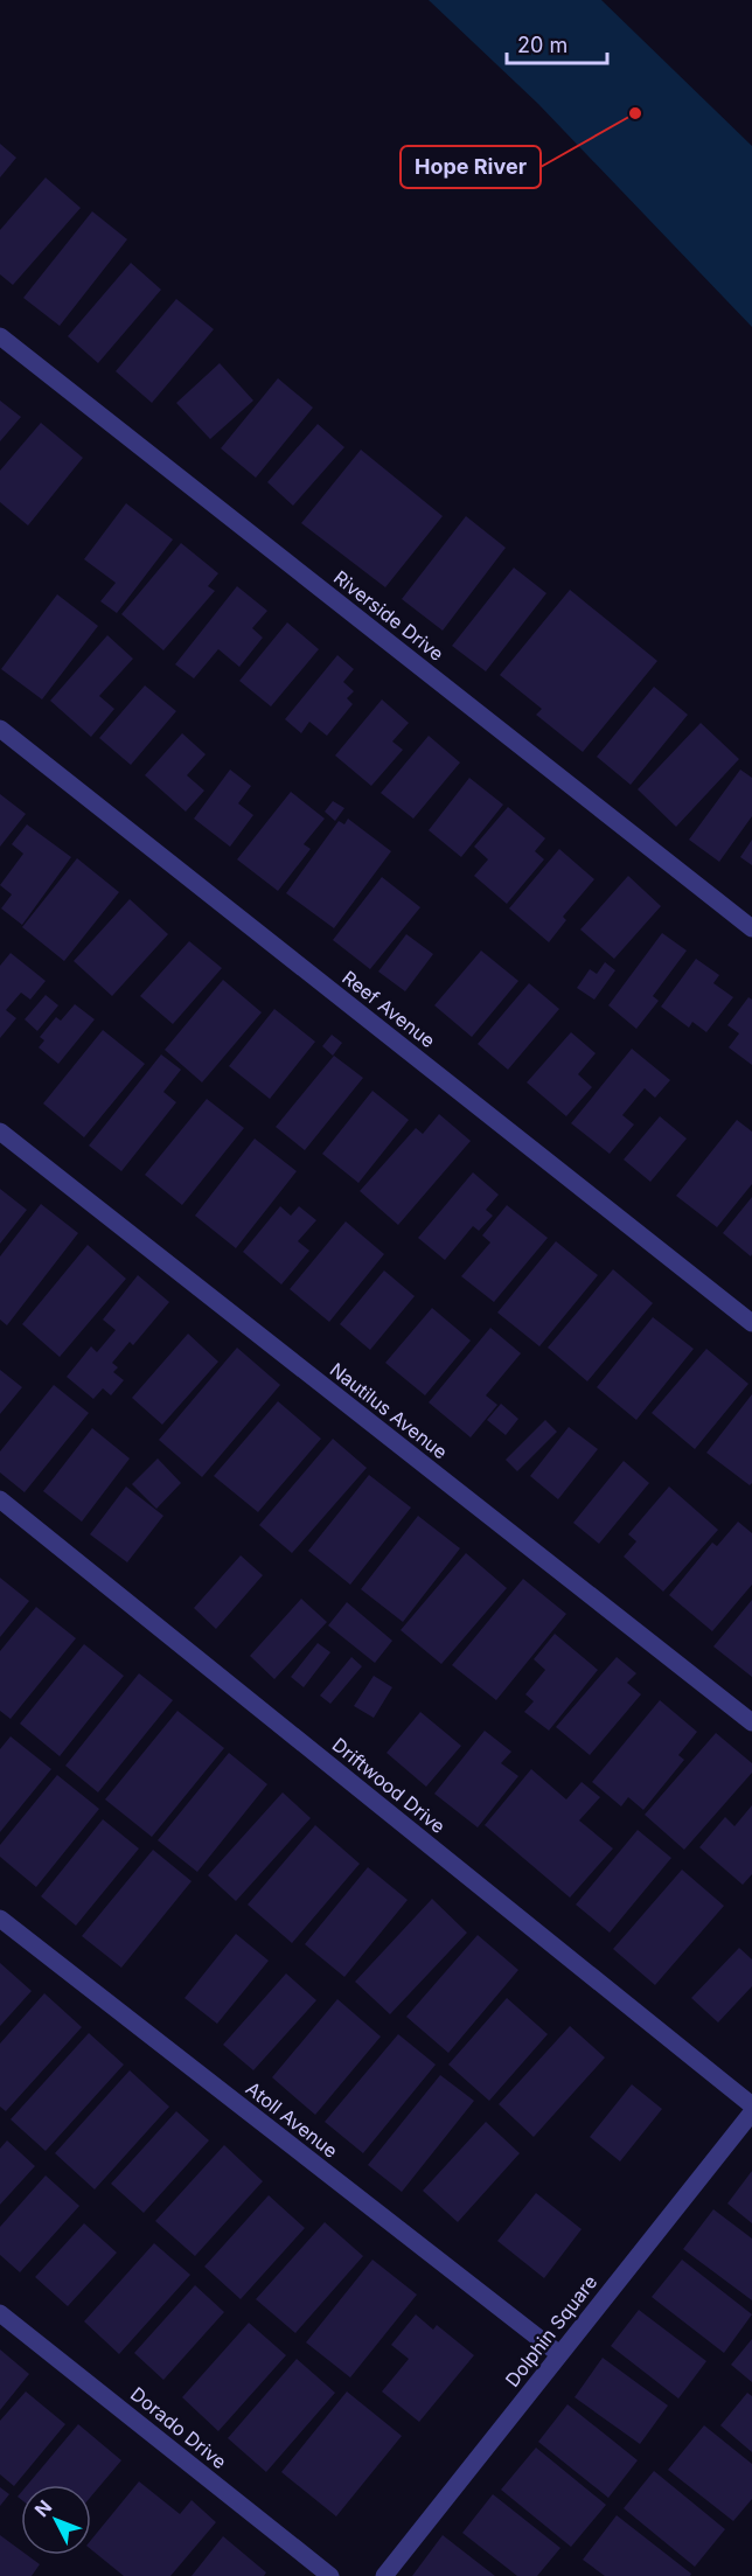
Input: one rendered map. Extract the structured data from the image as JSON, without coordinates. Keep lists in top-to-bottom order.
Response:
{
  "streets": {
    "street": [
      "Riverside Drive",
      "Reef Avenue",
      "Nautilus Avenue",
      "Driftwood Drive",
      "Atoll Avenue",
      "Dolphin Square",
      "Dorado Drive"
    ]
  },
  "crossings": [
    ["Atoll Avenue", "Dolphin Square"]
  ],
  "places": ["Hope River"],
  "scale_bar": "20 m",
  "north": "top left"
}
